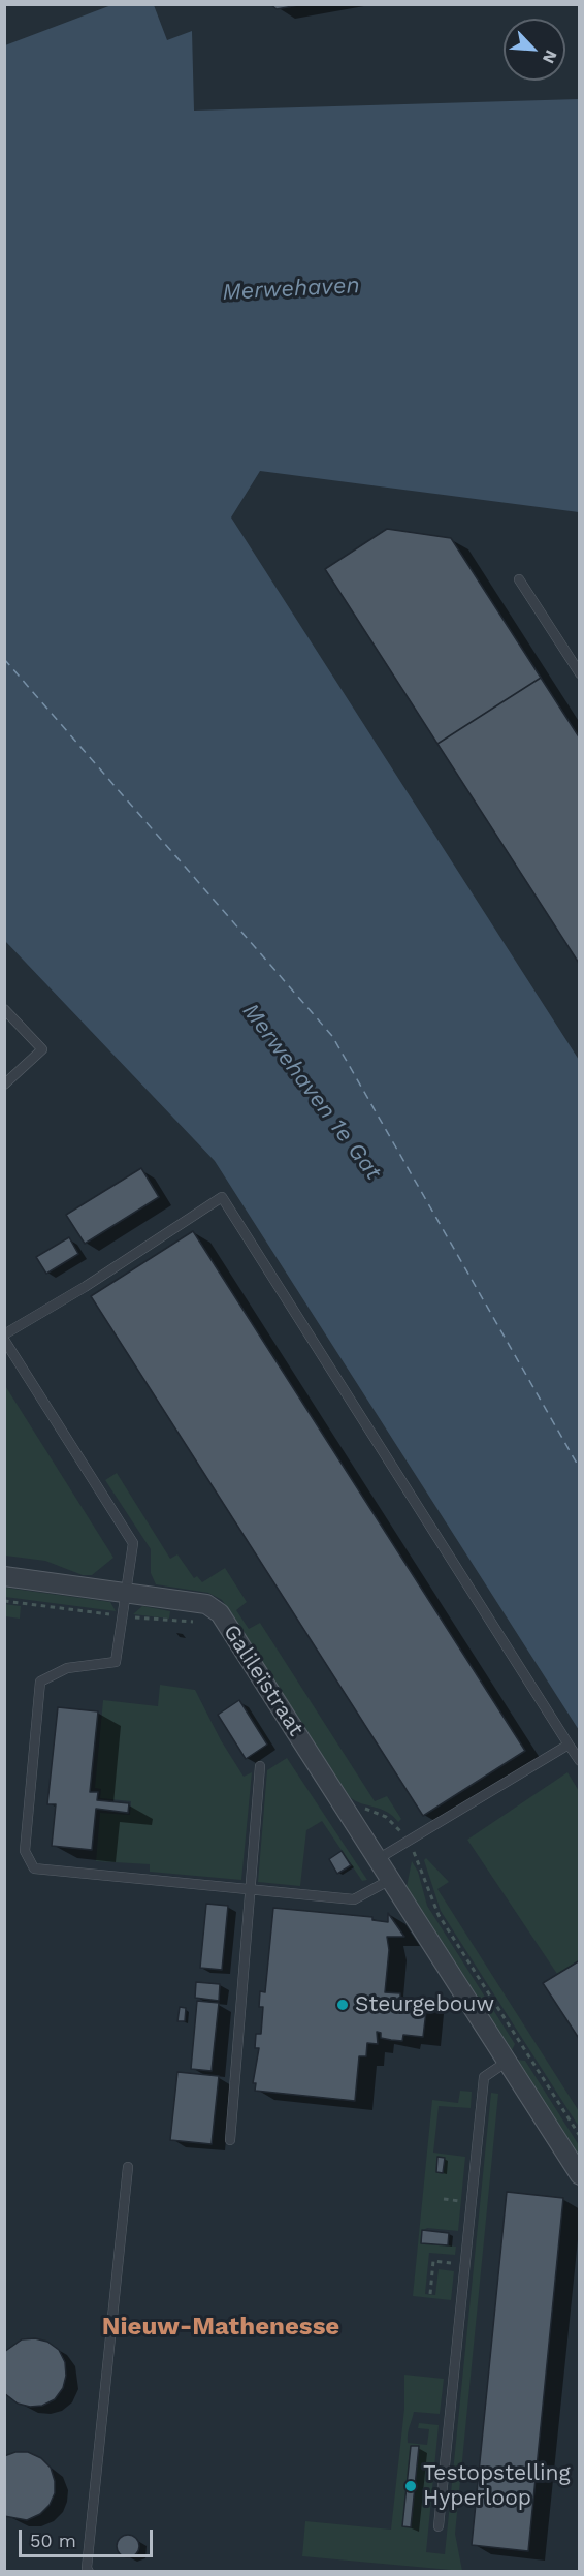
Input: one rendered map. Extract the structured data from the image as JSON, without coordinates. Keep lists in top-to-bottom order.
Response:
{
  "streets": {
    "street": ["Galileïstraat"]
  },
  "districts": ["Nieuw-Mathenesse"],
  "water": ["Merwehaven", "Merwehaven 1e Gat"],
  "places": ["Steurgebouw", "Testopstelling Hyperloop"],
  "scale_bar": "50 m",
  "north": "bottom right"
}
